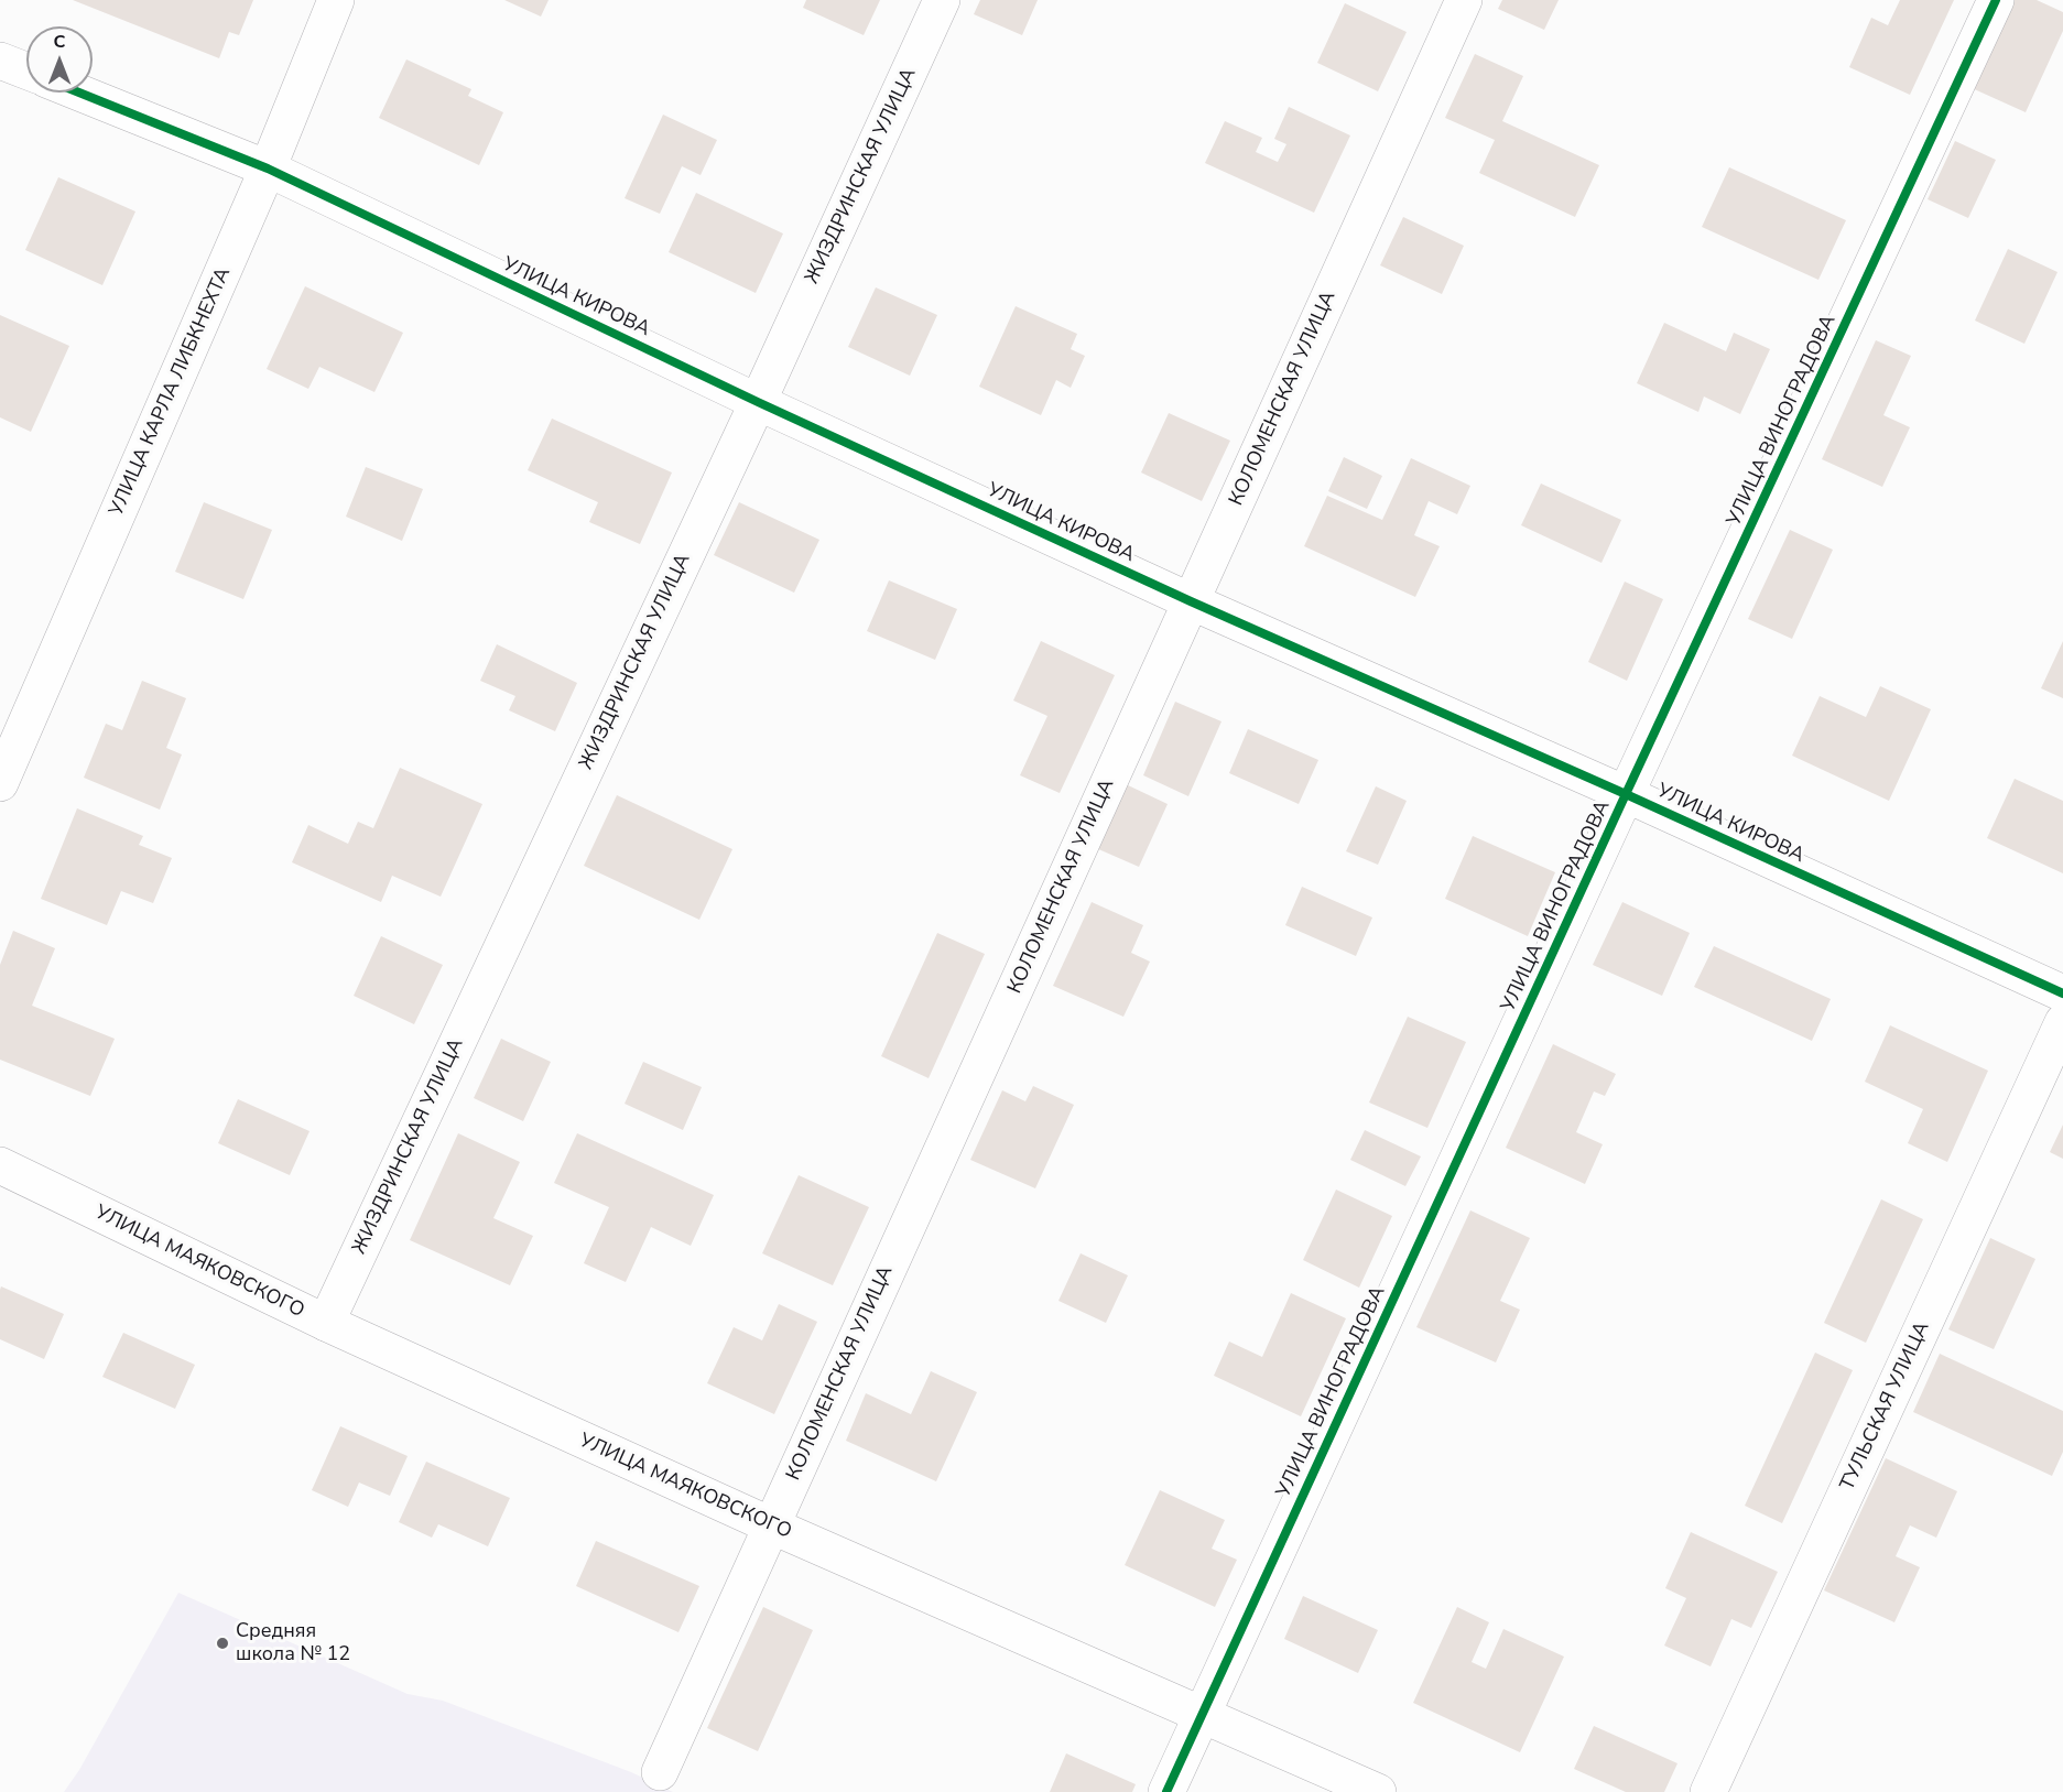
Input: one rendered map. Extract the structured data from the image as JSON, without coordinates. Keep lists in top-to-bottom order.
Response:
{
  "streets": {
    "street": [
      "ЖИЗДРИНСКАЯ УЛИЦА",
      "УЛИЦА КИРОВА",
      "УЛИЦА КАРЛА ЛИБКНЕХТА",
      "КОЛОМЕНСКАЯ УЛИЦА",
      "УЛИЦА ВИНОГРАДОВА",
      "УЛИЦА МАЯКОВСКОГО",
      "ТУЛЬСКАЯ УЛИЦА"
    ]
  },
  "crossings": [
    ["ЖИЗДРИНСКАЯ УЛИЦА", "УЛИЦА КИРОВА"],
    ["ЖИЗДРИНСКАЯ УЛИЦА", "УЛИЦА МАЯКОВСКОГО"],
    ["УЛИЦА КИРОВА", "УЛИЦА КАРЛА ЛИБКНЕХТА"],
    ["УЛИЦА КИРОВА", "КОЛОМЕНСКАЯ УЛИЦА"],
    ["УЛИЦА КИРОВА", "УЛИЦА ВИНОГРАДОВА"],
    ["КОЛОМЕНСКАЯ УЛИЦА", "УЛИЦА МАЯКОВСКОГО"],
    ["УЛИЦА ВИНОГРАДОВА", "УЛИЦА МАЯКОВСКОГО"]
  ],
  "places": ["Средняя школа № 12"],
  "north": "top"
}
